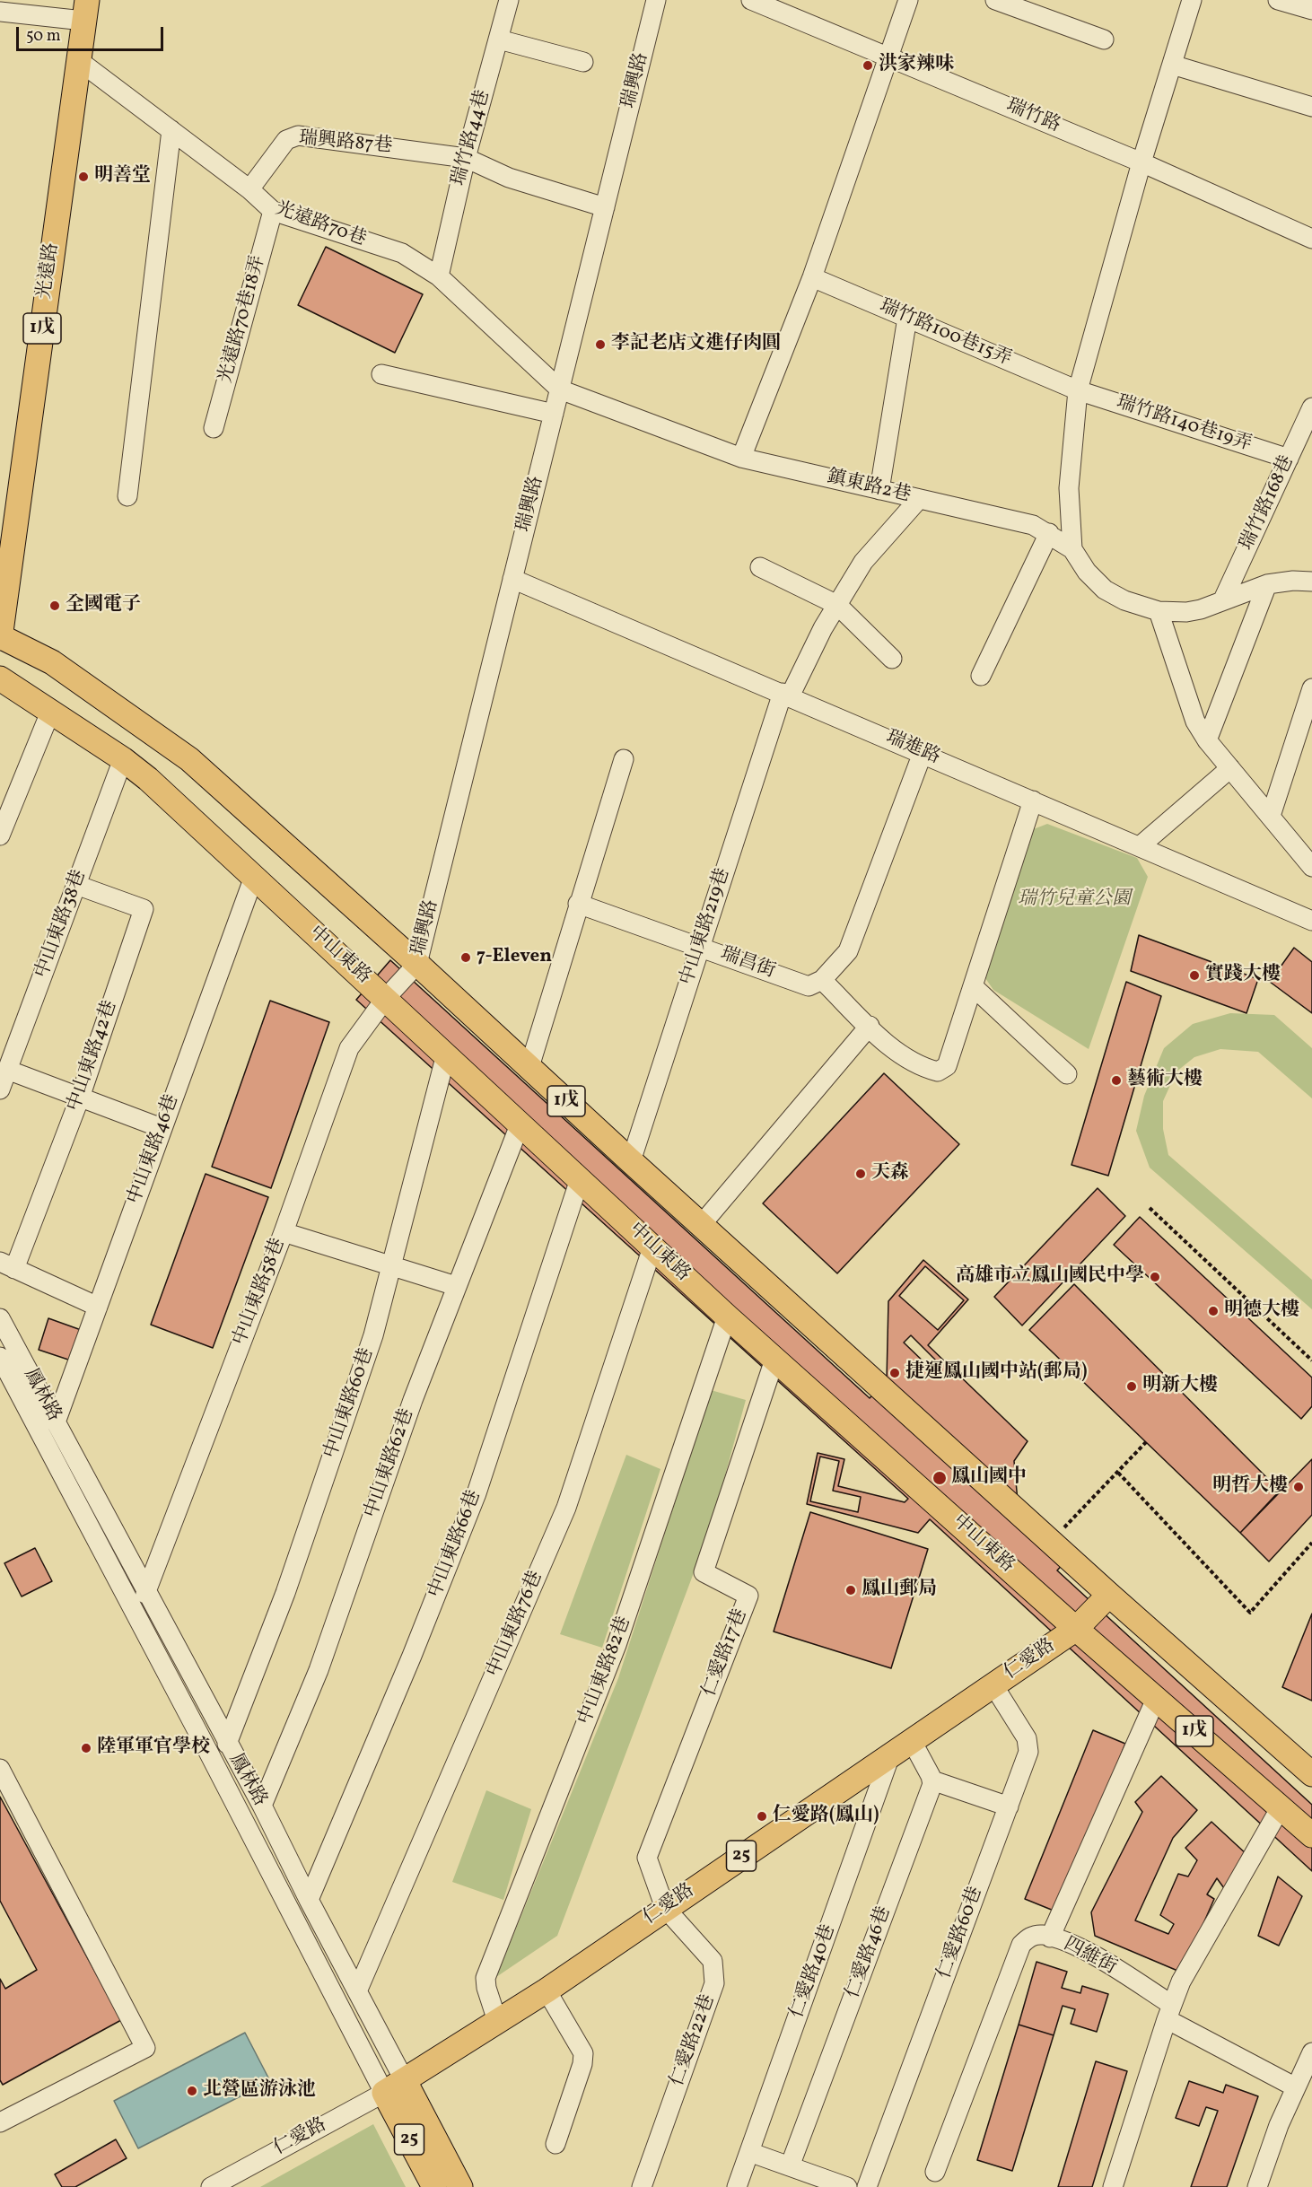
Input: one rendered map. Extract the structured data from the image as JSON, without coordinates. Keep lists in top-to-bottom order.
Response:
{
  "streets": {
    "main road": [
      "光遠路",
      "1戊",
      "中山東路",
      "鳳林路",
      "仁愛路",
      "25"
    ],
    "street": [
      "瑞興路",
      "瑞竹路",
      "瑞竹路44巷",
      "瑞興路87巷",
      "光遠路70巷",
      "光遠路70巷18弄",
      "瑞竹路100巷15弄",
      "瑞竹路140巷19弄",
      "鎮東路2巷",
      "瑞竹路168巷",
      "瑞進路",
      "中山東路38巷",
      "中山東路219巷",
      "瑞昌街",
      "中山東路42巷",
      "中山東路46巷",
      "中山東路58巷",
      "中山東路60巷",
      "中山東路62巷",
      "中山東路66巷",
      "中山東路76巷",
      "仁愛路17巷",
      "中山東路82巷",
      "仁愛路60巷",
      "仁愛路46巷",
      "四維街",
      "仁愛路40巷",
      "仁愛路22巷"
    ]
  },
  "crossings": [
    ["瑞興路", "瑞興路87巷"],
    ["瑞興路", "光遠路70巷"],
    ["瑞興路", "1戊"],
    ["瑞興路", "鎮東路2巷"],
    ["瑞興路", "瑞進路"],
    ["瑞興路", "中山東路"],
    ["瑞興路", "中山東路58巷"],
    ["瑞竹路44巷", "瑞興路87巷"],
    ["瑞竹路44巷", "光遠路70巷"],
    ["瑞興路87巷", "光遠路70巷"],
    ["光遠路70巷", "光遠路"],
    ["光遠路70巷", "光遠路70巷18弄"],
    ["光遠路70巷", "鎮東路2巷"],
    ["光遠路", "1戊"],
    ["1戊", "中山東路219巷"],
    ["1戊", "仁愛路"],
    ["瑞竹路100巷15弄", "瑞竹路140巷19弄"],
    ["瑞竹路140巷19弄", "瑞竹路168巷"],
    ["鎮東路2巷", "瑞竹路168巷"],
    ["鎮東路2巷", "中山東路219巷"],
    ["瑞進路", "中山東路219巷"],
    ["中山東路38巷", "中山東路"],
    ["中山東路38巷", "中山東路42巷"],
    ["中山東路219巷", "瑞昌街"],
    ["中山東路", "中山東路46巷"],
    ["中山東路", "中山東路58巷"],
    ["中山東路", "中山東路60巷"],
    ["中山東路", "中山東路62巷"],
    ["中山東路", "中山東路66巷"],
    ["中山東路", "中山東路76巷"],
    ["中山東路", "仁愛路17巷"],
    ["中山東路", "仁愛路"],
    ["中山東路", "中山東路82巷"],
    ["中山東路46巷", "鳳林路"],
    ["中山東路58巷", "鳳林路"],
    ["鳳林路", "中山東路60巷"],
    ["鳳林路", "中山東路62巷"],
    ["鳳林路", "中山東路66巷"],
    ["鳳林路", "中山東路76巷"],
    ["鳳林路", "仁愛路"],
    ["仁愛路17巷", "仁愛路"],
    ["仁愛路17巷", "仁愛路22巷"],
    ["仁愛路", "中山東路82巷"],
    ["仁愛路", "仁愛路60巷"],
    ["仁愛路", "仁愛路40巷"],
    ["仁愛路", "仁愛路22巷"]
  ],
  "parks": ["瑞竹兒童公園"],
  "places": [
    "洪家辣味",
    "明善堂",
    "李記老店文進仔肉圓",
    "全國電子",
    "7-Eleven",
    "實踐大樓",
    "藝術大樓",
    "天森",
    "高雄市立鳳山國民中學",
    "明德大樓",
    "捷運鳳山國中站(郵局)",
    "明新大樓",
    "鳳山國中",
    "明哲大樓",
    "鳳山郵局",
    "陸軍軍官學校",
    "仁愛路(鳳山)",
    "北營區游泳池"
  ],
  "scale_bar": "50 m"
}
